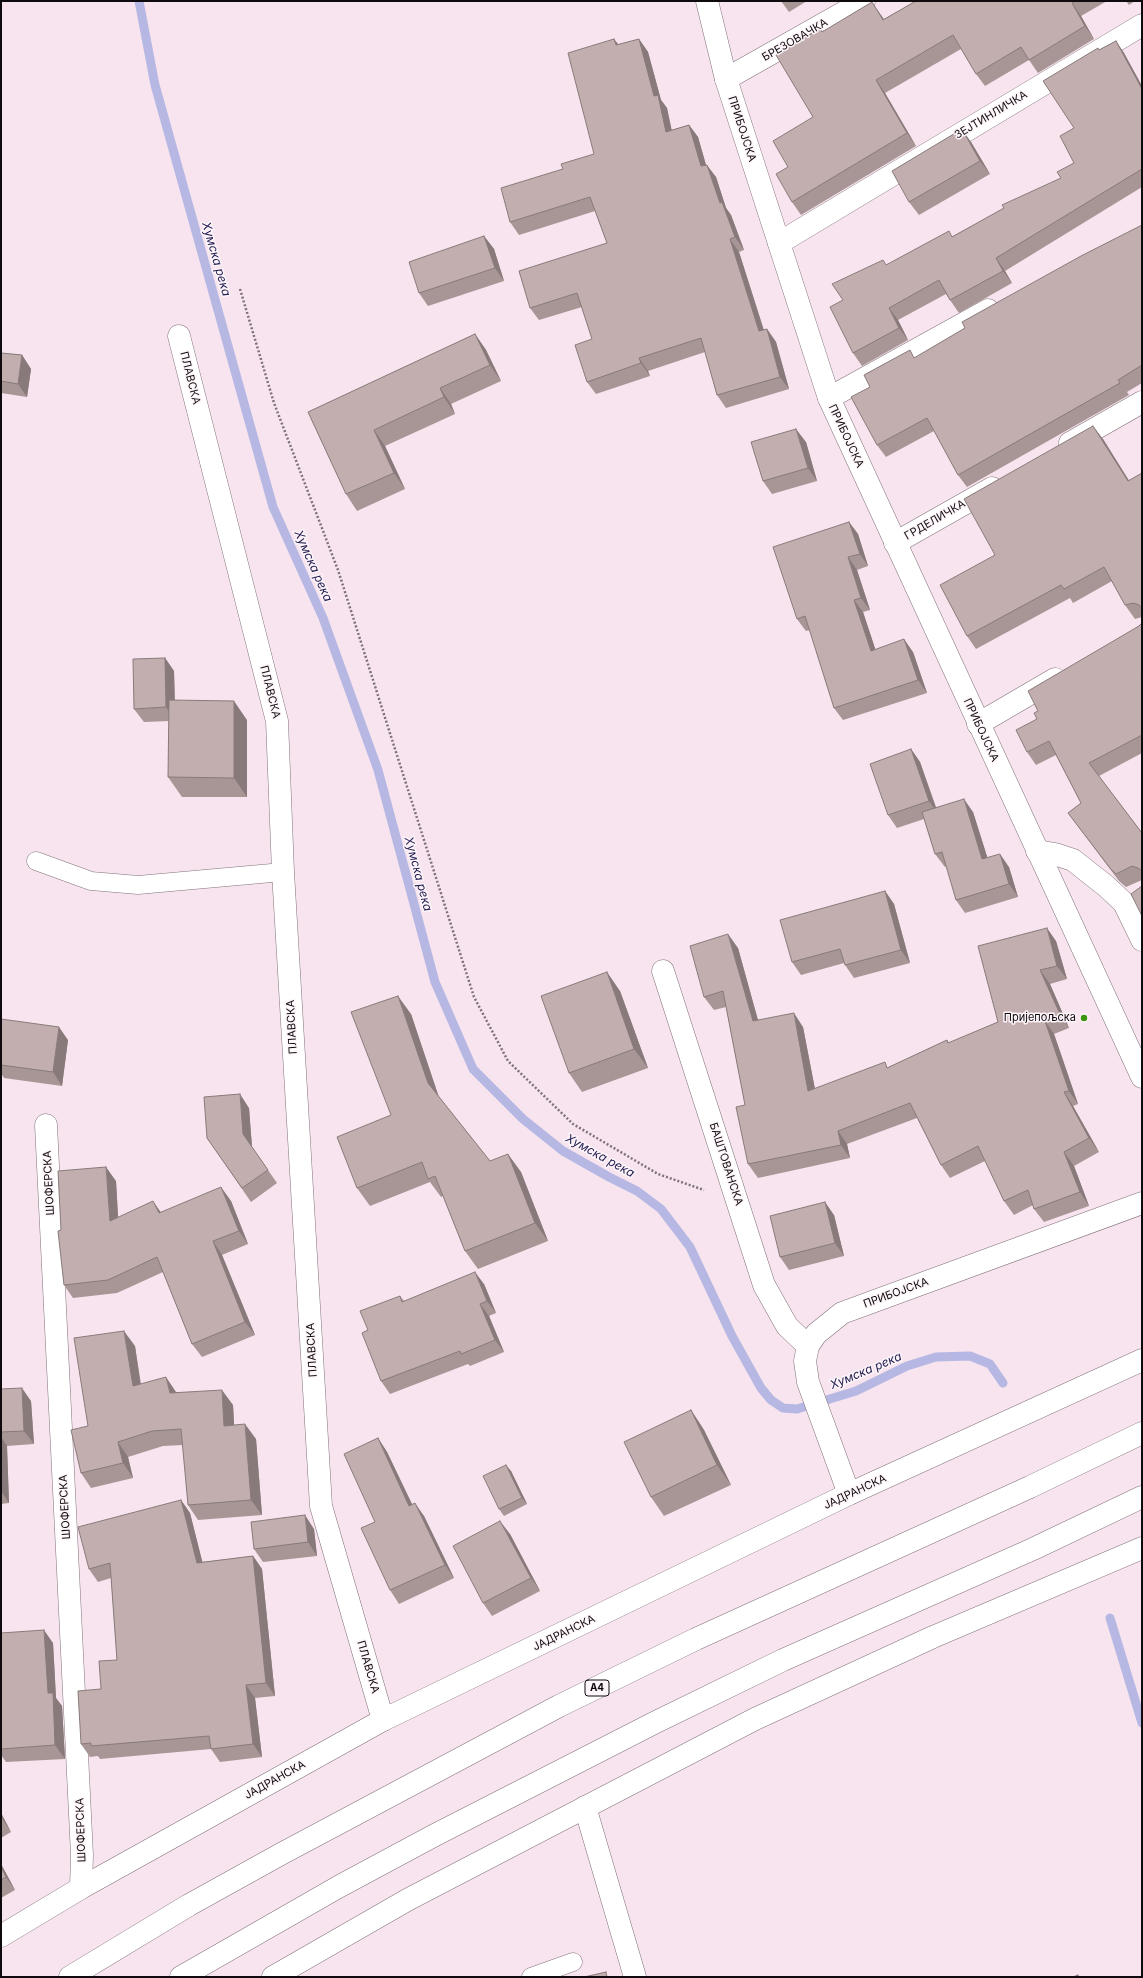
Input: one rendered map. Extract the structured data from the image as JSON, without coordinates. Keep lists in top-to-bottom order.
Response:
{
  "streets": {
    "main road": [
      "БРЕЗОВАЧКА",
      "ЗЕЈТИНЛИЧКА",
      "ПРИБОЈСКА",
      "ПЛАВСКА",
      "ГРДЕЛИЧКА",
      "БАШТОВАНСКА",
      "ШОФЕРСКА",
      "ЈАДРАНСКА",
      "A4"
    ]
  },
  "crossings": [
    ["БРЕЗОВАЧКА", "ПРИБОЈСКА"],
    ["ЗЕЈТИНЛИЧКА", "ПРИБОЈСКА"],
    ["ПРИБОЈСКА", "ГРДЕЛИЧКА"],
    ["ПРИБОЈСКА", "БАШТОВАНСКА"],
    ["ПЛАВСКА", "ЈАДРАНСКА"],
    ["ШОФЕРСКА", "ЈАДРАНСКА"]
  ],
  "water": ["Хумска река"],
  "places": ["Пријепољска"]
}
